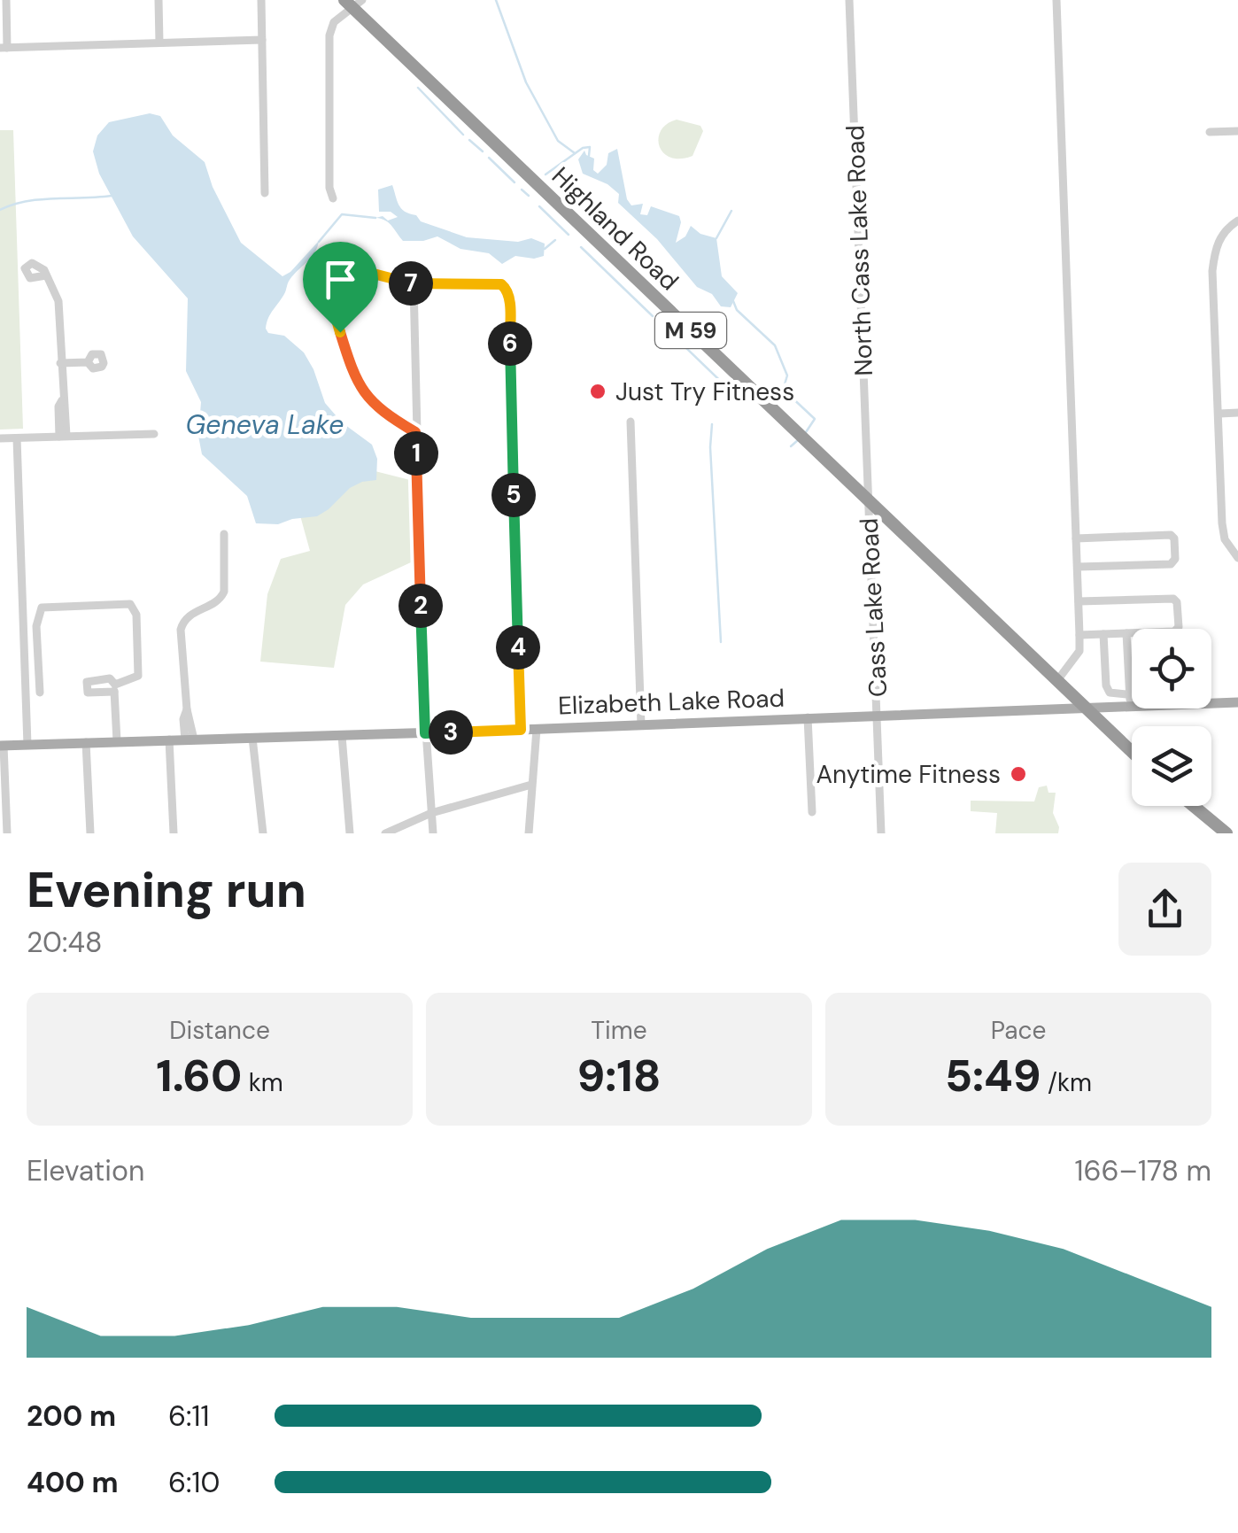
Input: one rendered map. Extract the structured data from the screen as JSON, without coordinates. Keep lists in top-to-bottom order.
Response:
{
  "streets": {
    "highway": ["Highland Road", "M 59"],
    "main road": ["Elizabeth Lake Road"],
    "street": ["North Cass Lake Road", "Cass Lake Road"]
  },
  "crossings": [
    ["Highland Road", "North Cass Lake Road"],
    ["Highland Road", "M 59"],
    ["Highland Road", "Cass Lake Road"],
    ["Highland Road", "Elizabeth Lake Road"],
    ["North Cass Lake Road", "Cass Lake Road"],
    ["M 59", "Elizabeth Lake Road"],
    ["Cass Lake Road", "Elizabeth Lake Road"]
  ],
  "water": ["Geneva Lake"],
  "places": ["Just Try Fitness", "Anytime Fitness"],
  "page": {
    "pins": [
      "7",
      "6",
      "1",
      "5",
      "2",
      "4",
      "3"
    ],
    "heading": ["Evening run", "20:48"],
    "stats": [
      ["Distance", "1.60 km"],
      ["Time", "9:18"],
      ["Pace", "5:49 /km"]
    ],
    "chart": ["Elevation", "166–178 m"],
    "list": [
      {
        "name": "200 m",
        "note": "6:11"
      },
      {
        "name": "400 m",
        "note": "6:10"
      }
    ]
  }
}
